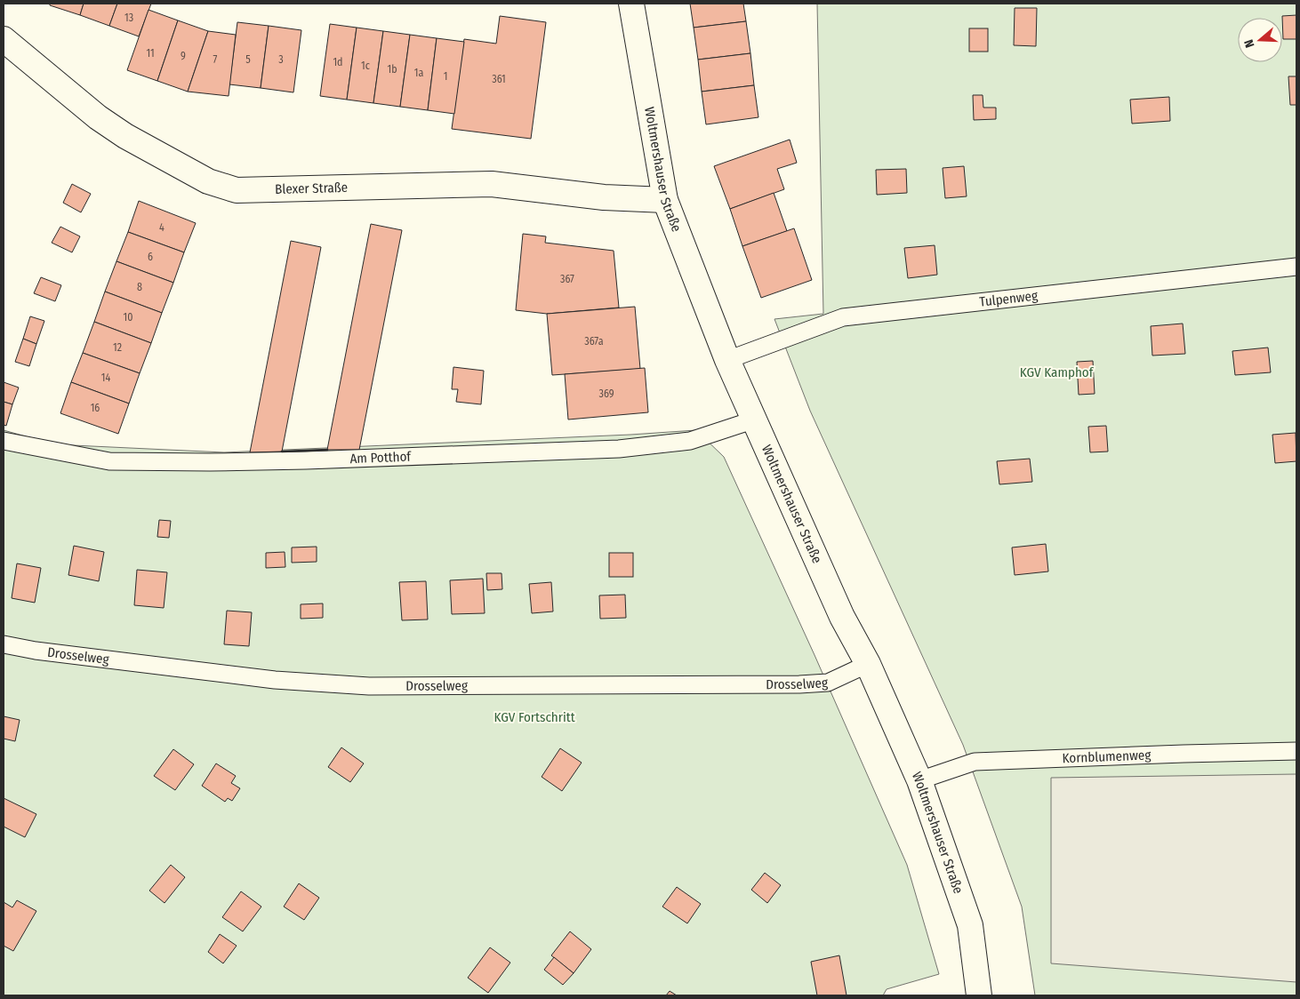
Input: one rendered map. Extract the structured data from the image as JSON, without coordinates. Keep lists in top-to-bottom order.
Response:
{
  "streets": {
    "street": ["Woltmershauser Straße", "Blexer Straße"],
    "lane": [
      "Tulpenweg",
      "Am Potthof",
      "Drosselweg",
      "Kornblumenweg"
    ]
  },
  "crossings": [
    ["Woltmershauser Straße", "Blexer Straße"],
    ["Woltmershauser Straße", "Tulpenweg"],
    ["Woltmershauser Straße", "Am Potthof"],
    ["Woltmershauser Straße", "Drosselweg"],
    ["Woltmershauser Straße", "Kornblumenweg"]
  ],
  "parks": ["KGV Kamphof", "KGV Fortschritt"],
  "house_numbers": [
    "13",
    "11",
    "9",
    "7",
    "5",
    "3",
    "1d",
    "1c",
    "1b",
    "1a",
    "1",
    "361",
    "4",
    "6",
    "367",
    "8",
    "10",
    "367a",
    "12",
    "14",
    "369",
    "16"
  ],
  "north": "left"
}
